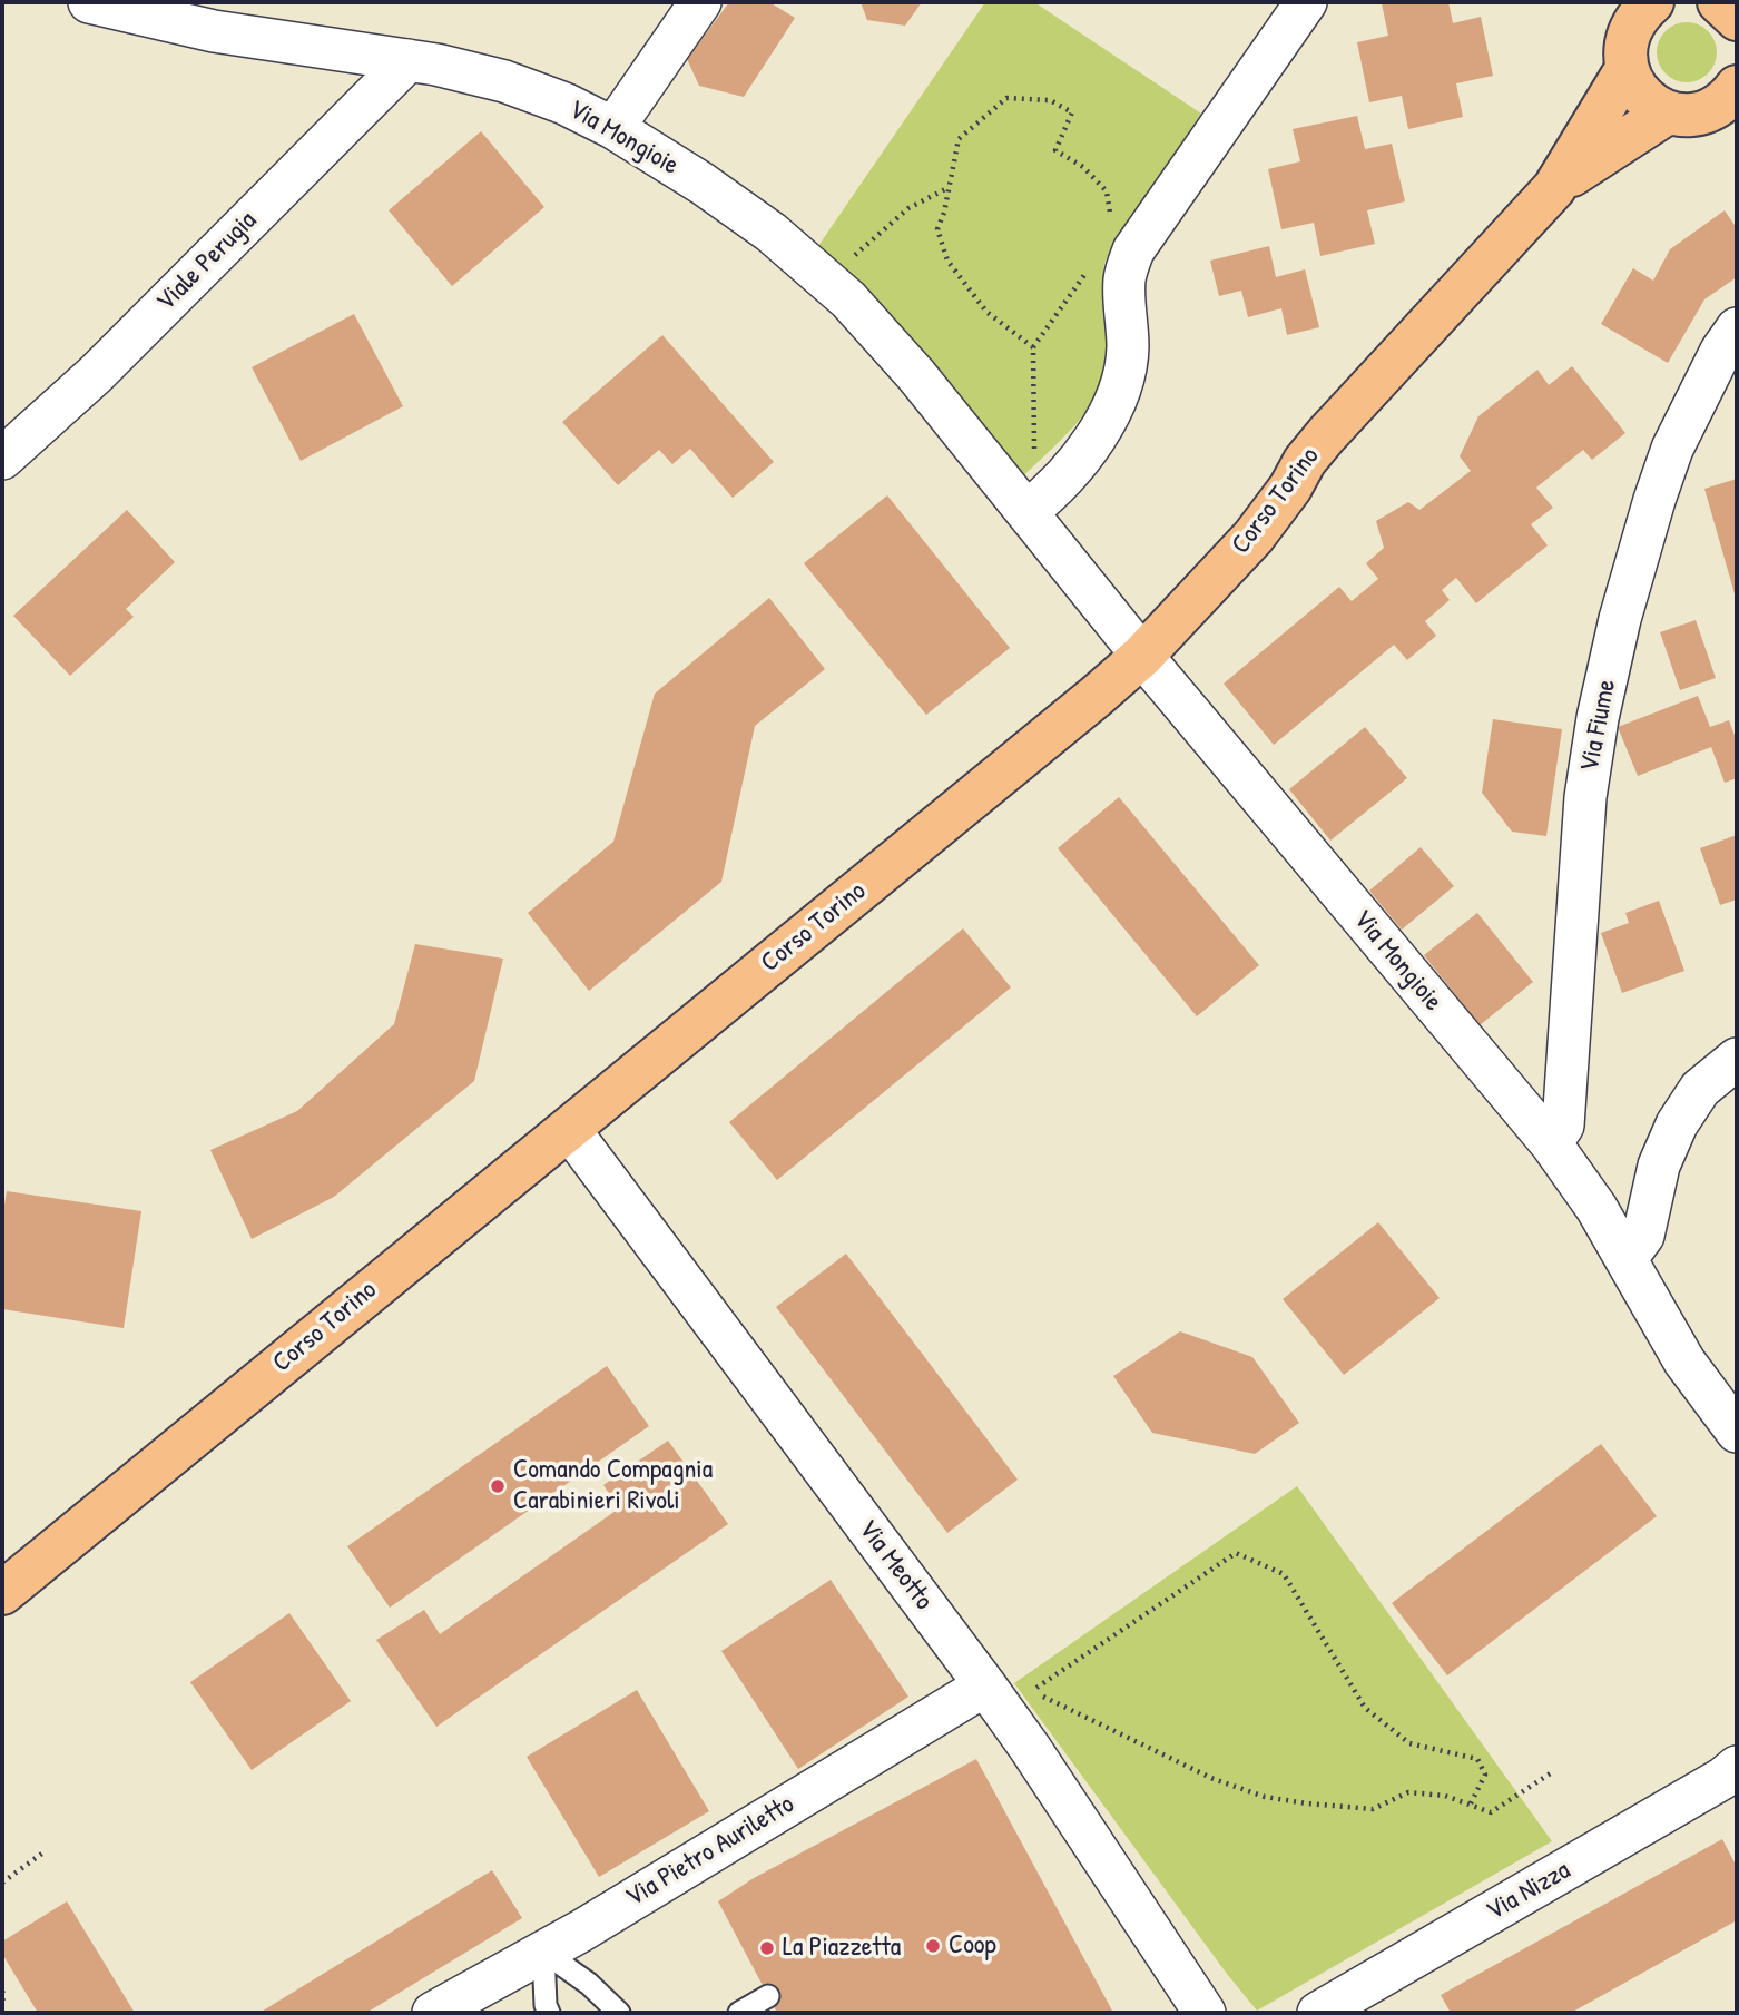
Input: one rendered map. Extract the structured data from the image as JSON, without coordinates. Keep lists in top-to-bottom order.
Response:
{
  "streets": {
    "main road": ["Corso Torino"],
    "street": [
      "Via Mongioie",
      "Viale Perugia",
      "Via Fiume",
      "Via Meotto",
      "Via Pietro Auriletto",
      "Via Nizza"
    ]
  },
  "crossings": [
    ["Via Mongioie", "Viale Perugia"],
    ["Via Mongioie", "Corso Torino"],
    ["Via Mongioie", "Via Fiume"],
    ["Corso Torino", "Via Meotto"],
    ["Via Meotto", "Via Pietro Auriletto"]
  ],
  "places": ["Comando Compagnia Carabinieri Rivoli", "Coop", "La Piazzetta"]
}
